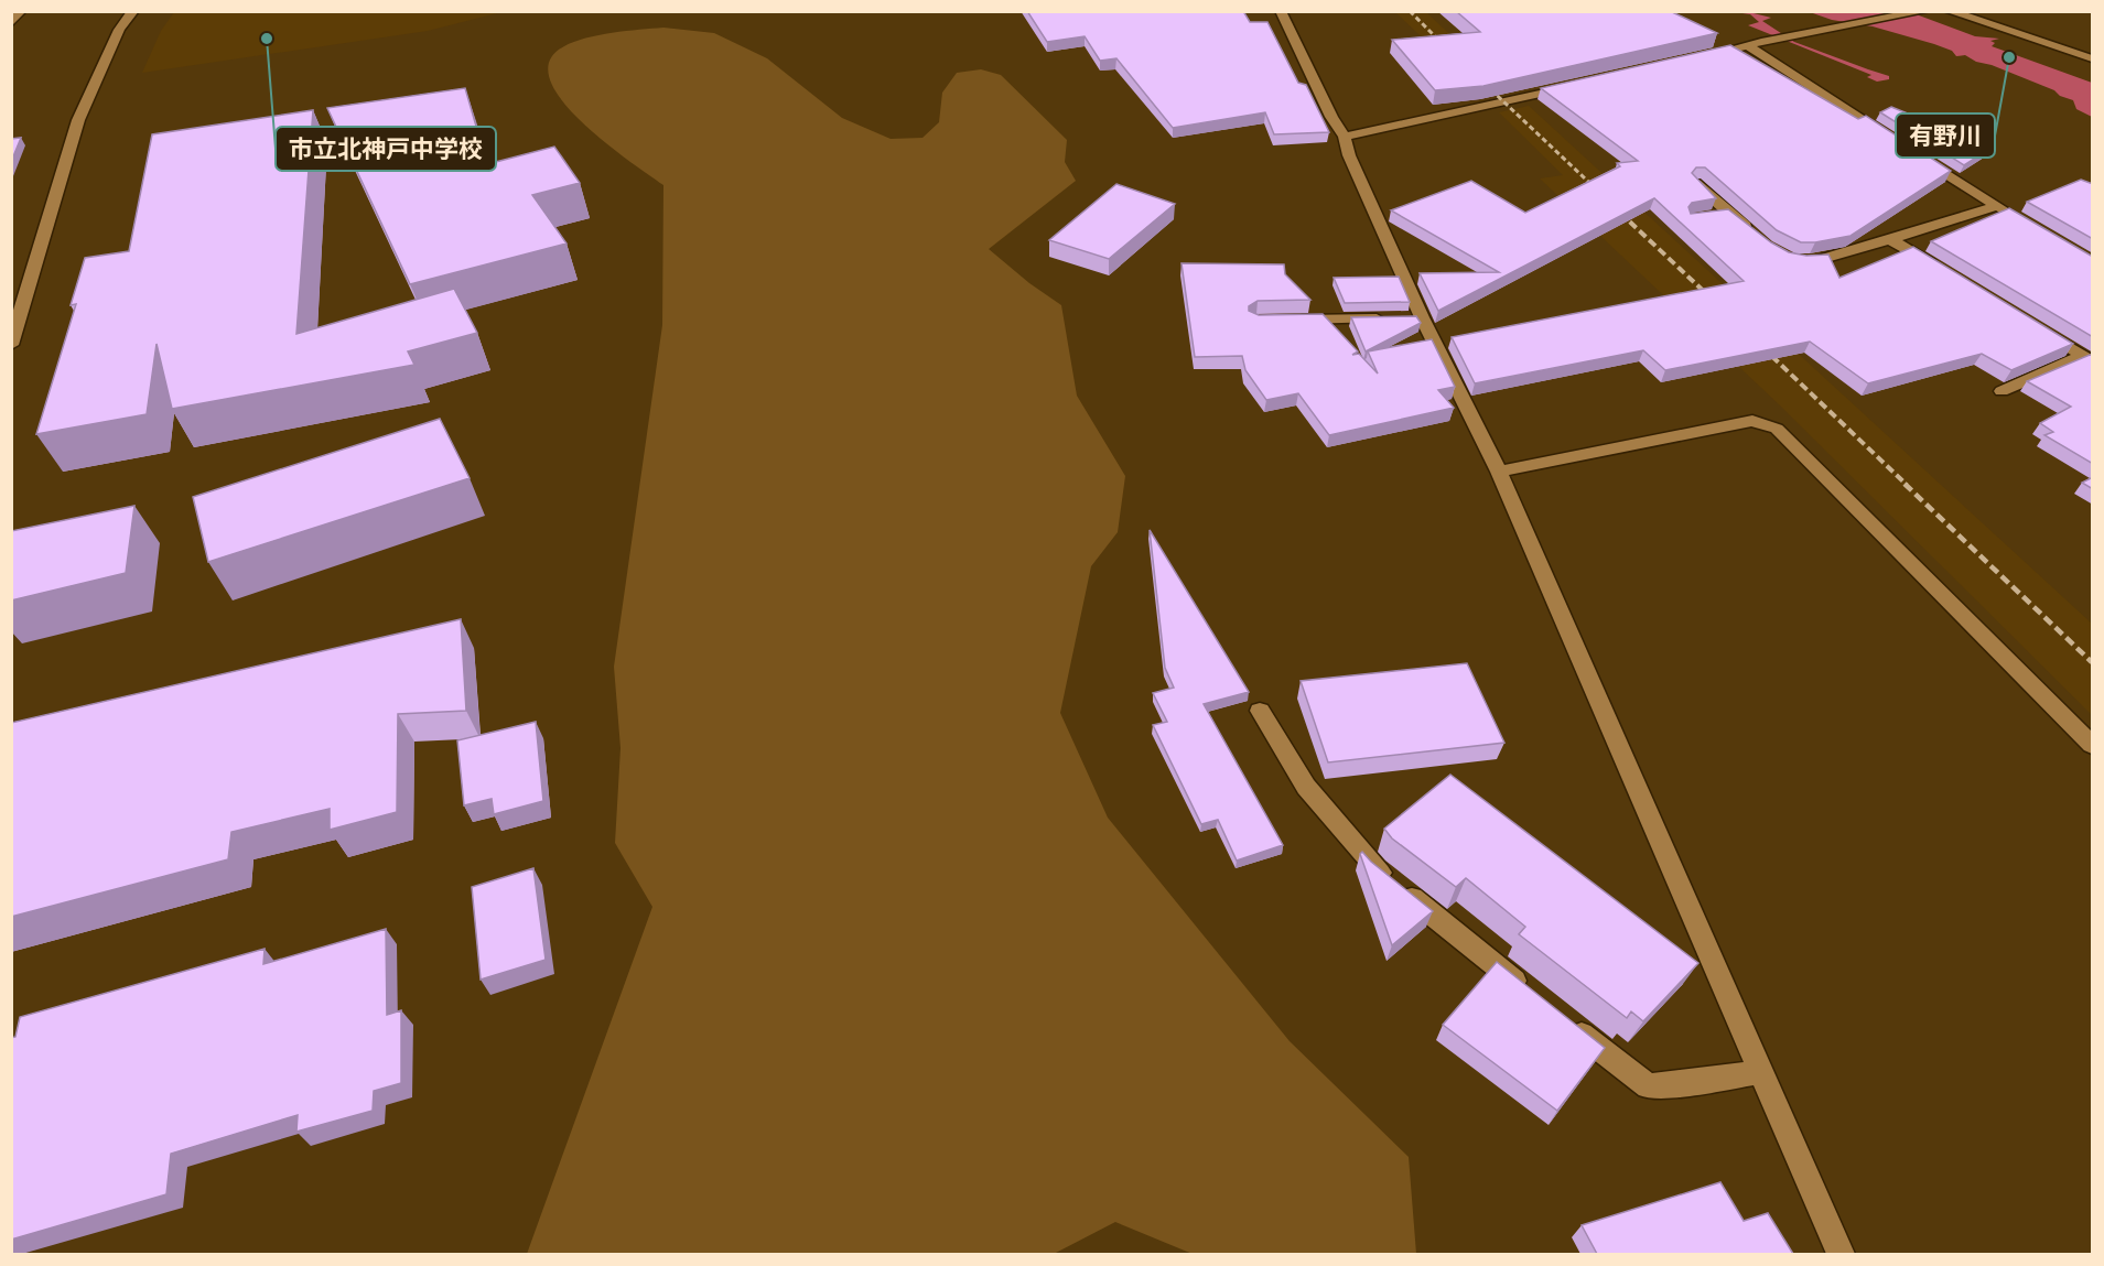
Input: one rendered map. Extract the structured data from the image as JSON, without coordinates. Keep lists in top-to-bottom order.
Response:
{
  "places": ["市立北神戸中学校", "有野川"]
}
